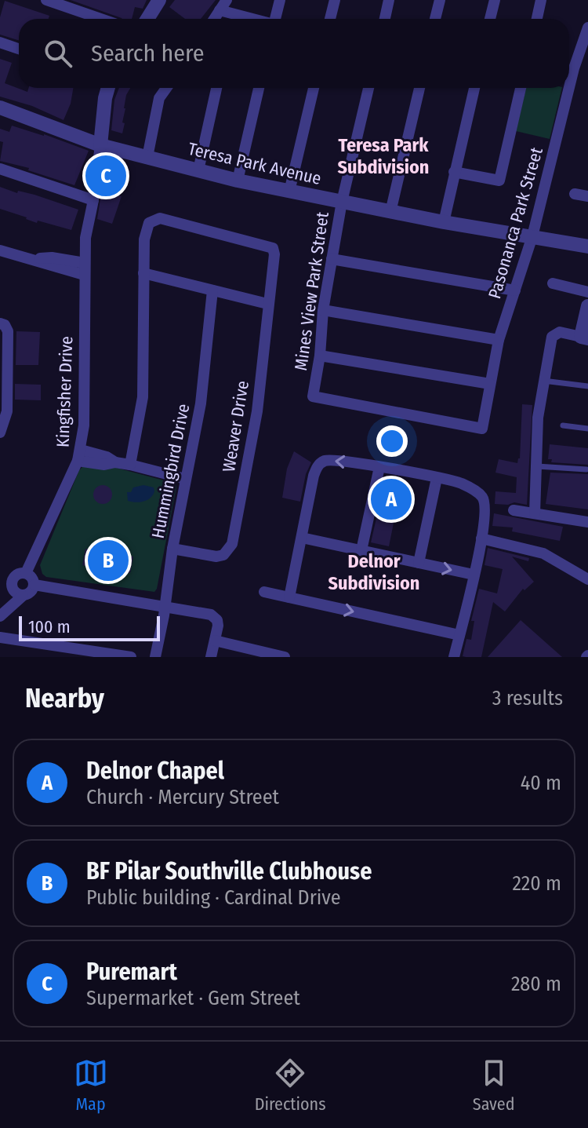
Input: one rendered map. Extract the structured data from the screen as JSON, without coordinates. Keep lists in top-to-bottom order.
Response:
{
  "streets": {
    "street": [
      "Teresa Park Avenue",
      "Pasonanca Park Street",
      "Mines View Park Street",
      "Kingfisher Drive",
      "Weaver Drive",
      "Hummingbird Drive"
    ]
  },
  "crossings": [
    ["Teresa Park Avenue", "Pasonanca Park Street"],
    ["Teresa Park Avenue", "Mines View Park Street"],
    ["Teresa Park Avenue", "Kingfisher Drive"],
    ["Pasonanca Park Street", "Mines View Park Street"],
    ["Weaver Drive", "Hummingbird Drive"]
  ],
  "districts": ["Teresa Park Subdivision", "Delnor Subdivision"],
  "scale_bar": "100 m",
  "page": {
    "search": "Search here",
    "pins": ["C", "A", "B"],
    "scale": "100 m",
    "heading": ["Nearby", "3 results"],
    "list": [
      {
        "mark": "A",
        "name": "Delnor Chapel",
        "note": "Church · Mercury Street",
        "value": "40 m"
      },
      {
        "mark": "B",
        "name": "BF Pilar Southville Clubhouse",
        "note": "Public building · Cardinal Drive",
        "value": "220 m"
      },
      {
        "mark": "C",
        "name": "Puremart",
        "note": "Supermarket · Gem Street",
        "value": "280 m"
      }
    ],
    "nav": ["Map", "Directions", "Saved"]
  }
}
